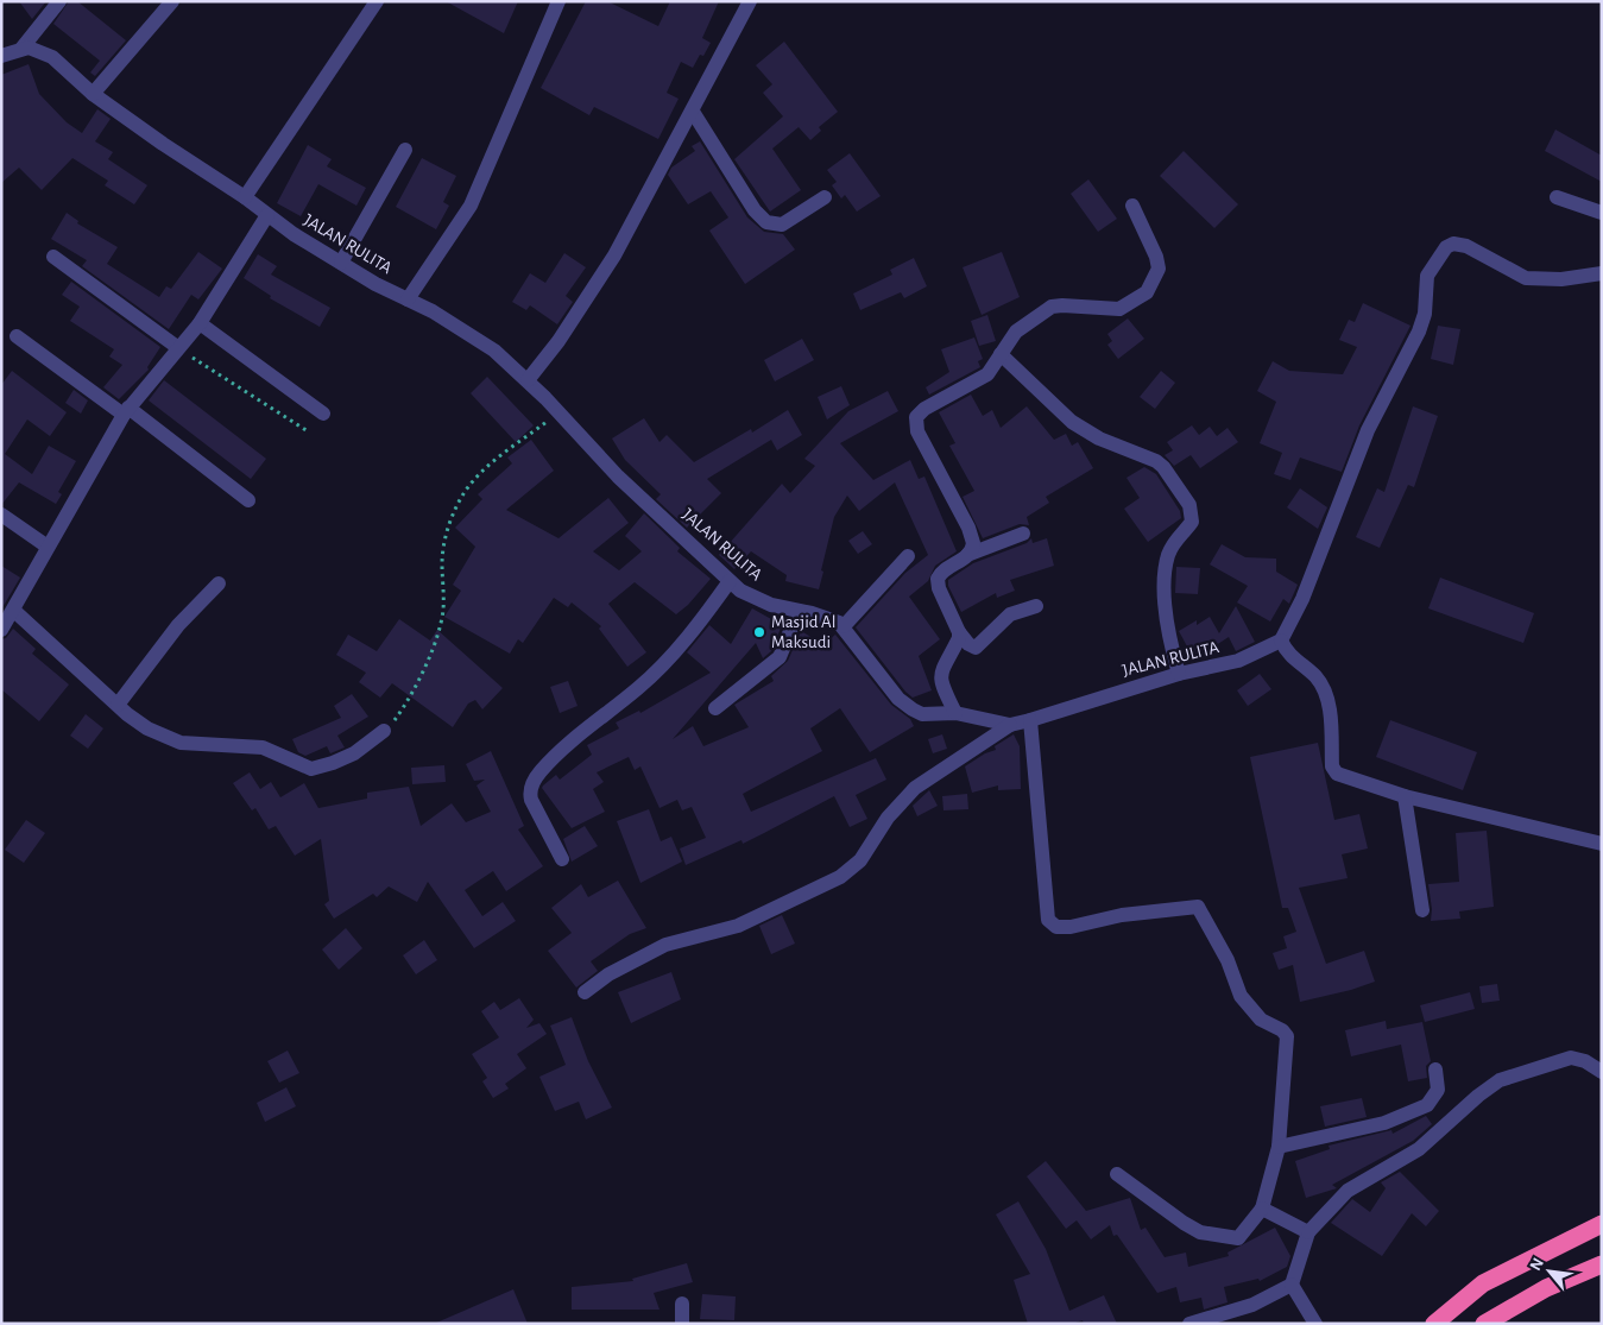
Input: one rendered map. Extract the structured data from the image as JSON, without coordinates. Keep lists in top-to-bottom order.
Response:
{
  "streets": {
    "street": ["JALAN RULITA"]
  },
  "places": ["Masjid Al Maksudi"],
  "north": "top left"
}
